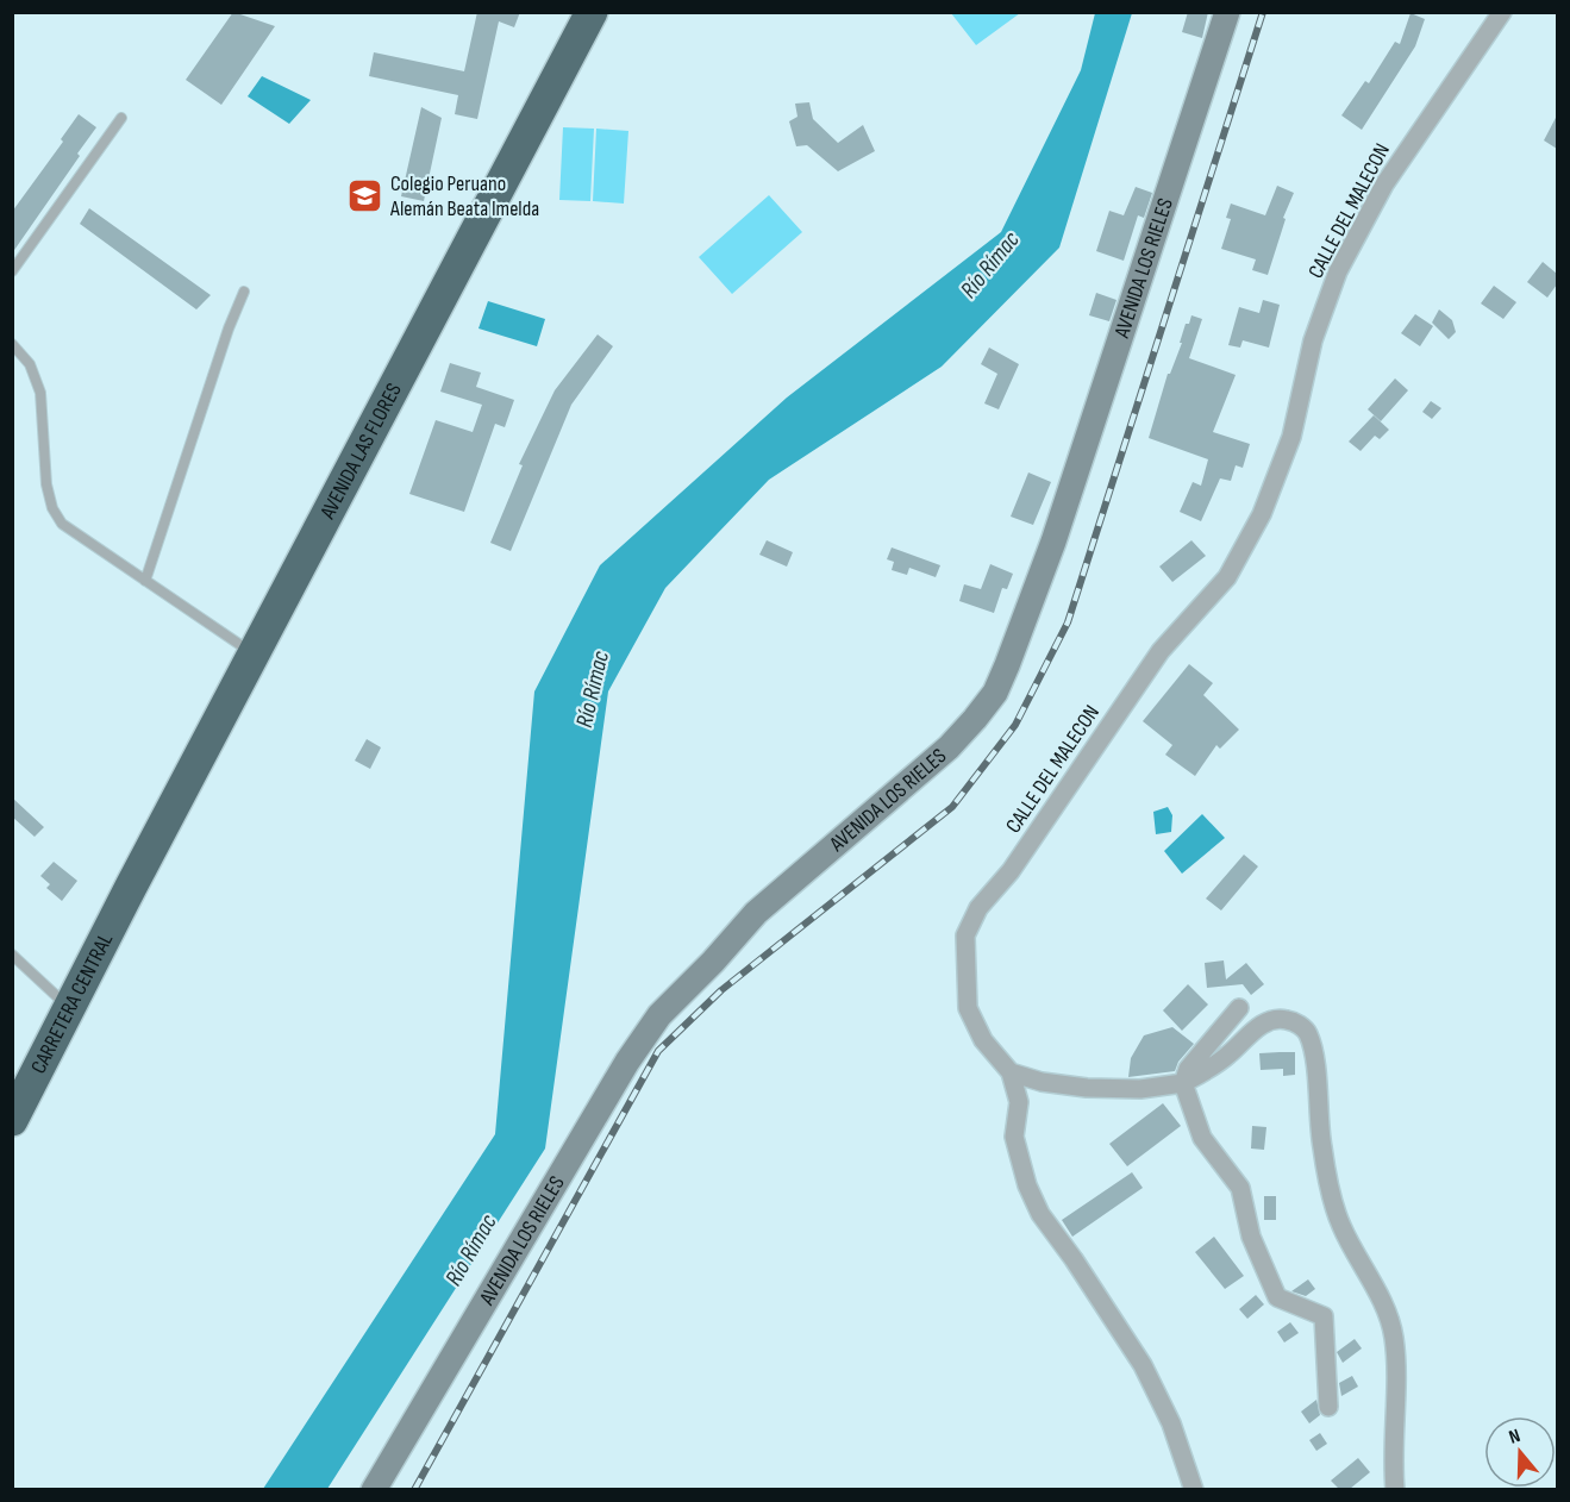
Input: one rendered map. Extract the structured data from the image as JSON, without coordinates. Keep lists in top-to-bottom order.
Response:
{
  "streets": {
    "highway": ["AVENIDA LAS FLORES", "CARRETERA CENTRAL"],
    "street": ["CALLE DEL MALECON", "AVENIDA LOS RIELES"]
  },
  "crossings": [
    ["AVENIDA LAS FLORES", "CARRETERA CENTRAL"]
  ],
  "water": ["Río Rímac"],
  "places": {
    "school or university": ["Colegio Peruano Alemán Beata Imelda"]
  },
  "north": "top"
}
